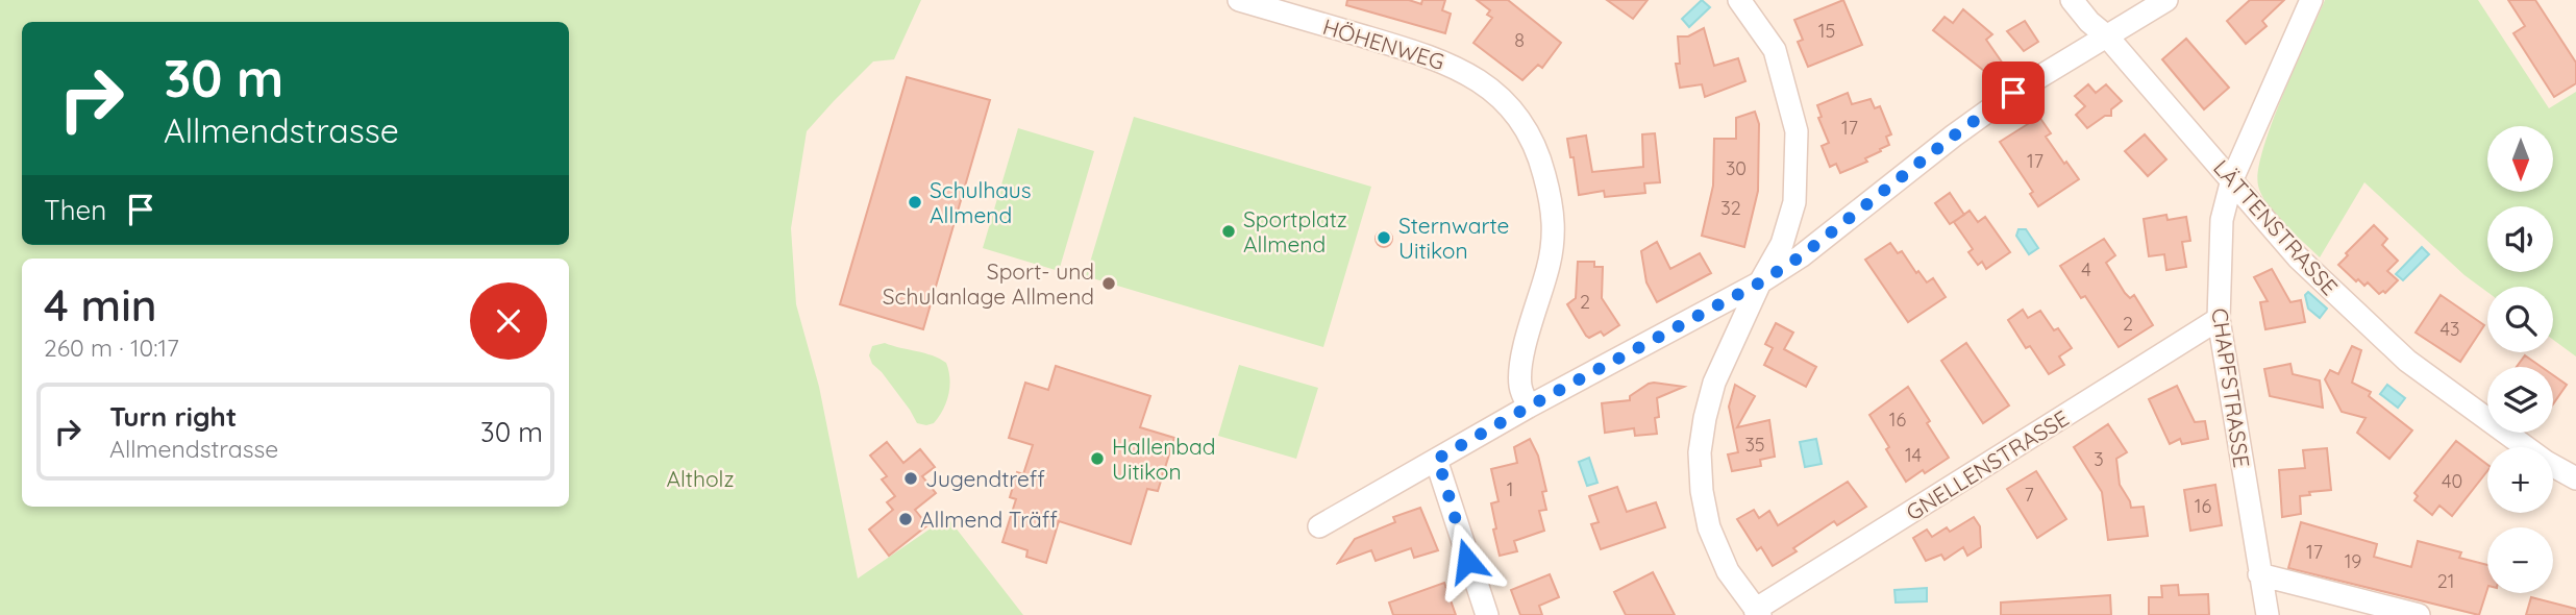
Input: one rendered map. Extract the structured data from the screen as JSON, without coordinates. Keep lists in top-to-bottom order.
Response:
{
  "streets": {
    "street": [
      "HÖHENWEG",
      "LÄTTENSTRASSE",
      "CHAPFSTRASSE",
      "GNELLENSTRASSE"
    ]
  },
  "crossings": [
    ["LÄTTENSTRASSE", "CHAPFSTRASSE"],
    ["CHAPFSTRASSE", "GNELLENSTRASSE"]
  ],
  "parks": ["Altholz"],
  "places": [
    "Schulhaus Allmend",
    "Sportplatz Allmend",
    "Sternwarte Uitikon",
    "Sport- und Schulanlage Allmend",
    "Hallenbad Uitikon",
    "Jugendtreff",
    "Allmend Träff"
  ],
  "house_numbers": [
    "15",
    "8",
    "17",
    "17",
    "30",
    "32",
    "4",
    "2",
    "2",
    "43",
    "16",
    "35",
    "14",
    "3",
    "40",
    "1",
    "7",
    "16",
    "17",
    "19",
    "21"
  ],
  "north": "bottom",
  "page": {
    "turn": ["30 m", "Allmendstrasse"],
    "map_buttons": ["+", "−"],
    "then": "Then",
    "heading": ["4 min", "260 m · 10:17"],
    "list": [
      {
        "name": "Turn right",
        "note": "Allmendstrasse",
        "value": "30 m"
      }
    ]
  }
}
